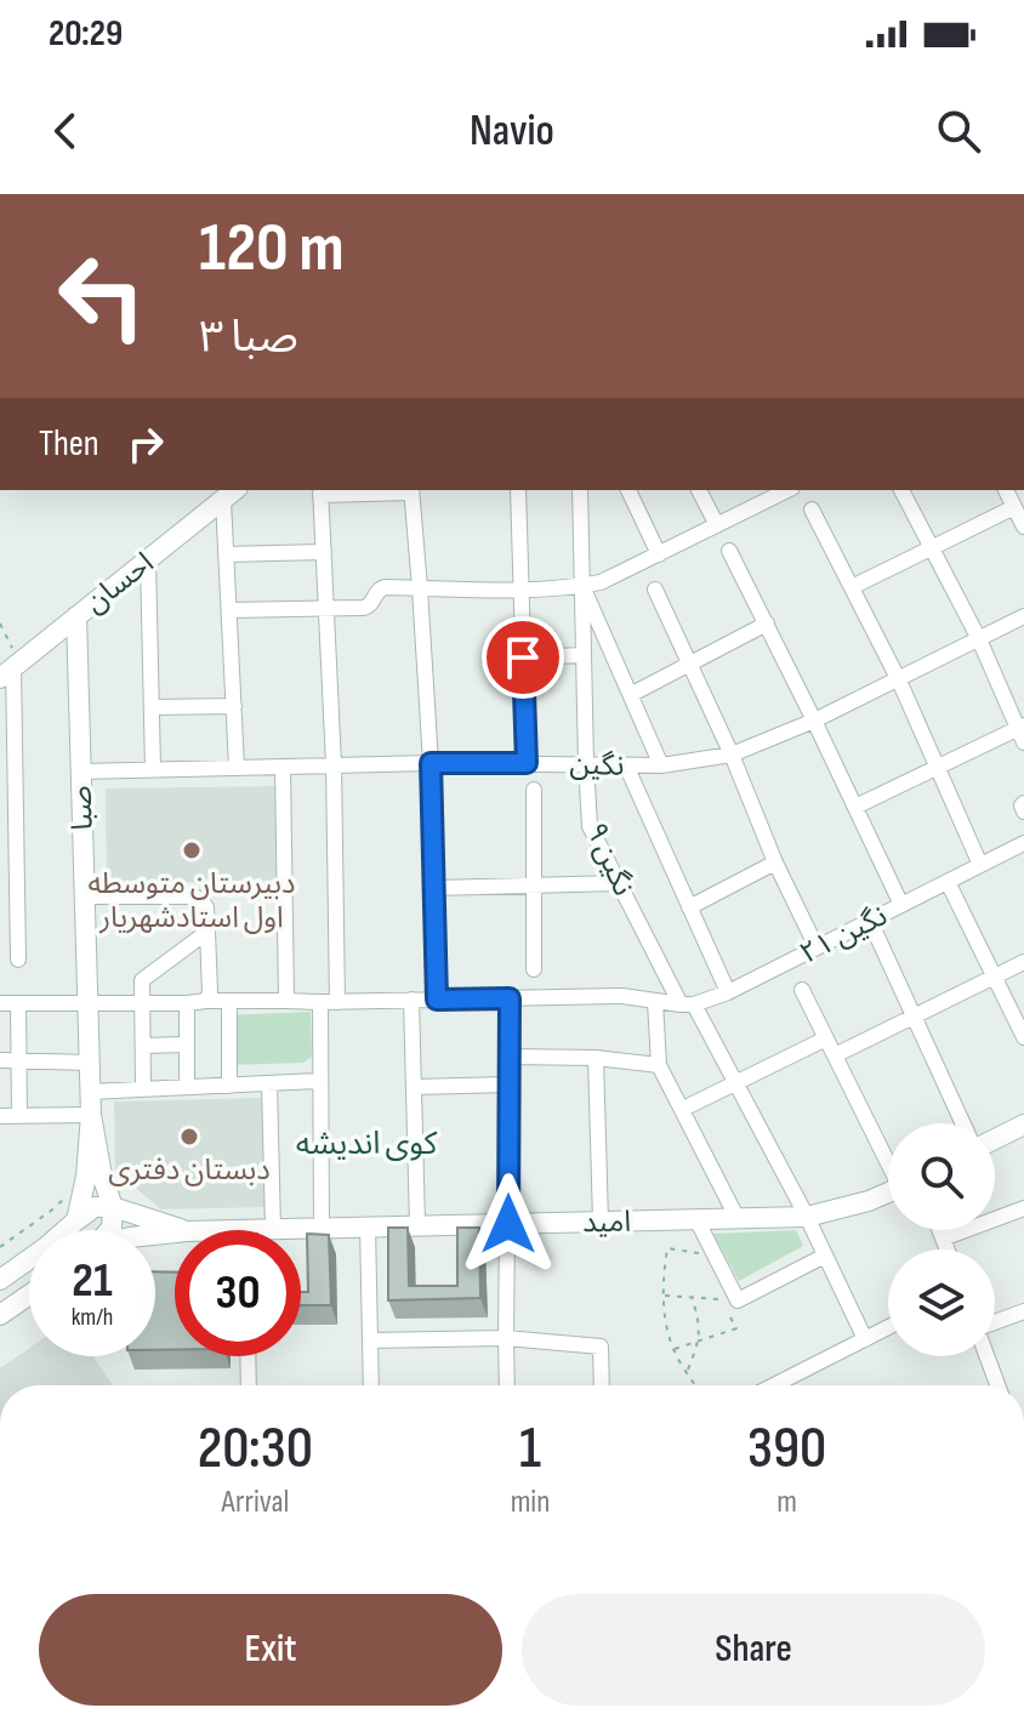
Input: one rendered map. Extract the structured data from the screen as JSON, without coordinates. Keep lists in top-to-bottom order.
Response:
{
  "streets": {
    "main road": ["احسان", "صبا", "امید"],
    "street": ["نگین", "نگین ۹", "نگین ۲۱"]
  },
  "crossings": [
    ["احسان", "صبا"],
    ["نگین", "صبا"],
    ["نگین", "نگین ۹"],
    ["صبا", "نگین ۲۱"],
    ["نگین ۹", "نگین ۲۱"],
    ["نگین ۹", "امید"]
  ],
  "districts": ["کوی اندیشه"],
  "places": ["دبیرستان متوسطه اول استادشهریار", "دبستان دفتری"],
  "page": {
    "status": "20:29",
    "header": "Navio",
    "turn": ["120 m", "صبا ۳"],
    "then": "Then",
    "speed": "21 km/h",
    "limit": "30",
    "eta": [
      "20:30",
      "Arrival",
      "1",
      "min",
      "390",
      "m"
    ],
    "buttons": ["Exit", "Share"]
  }
}
